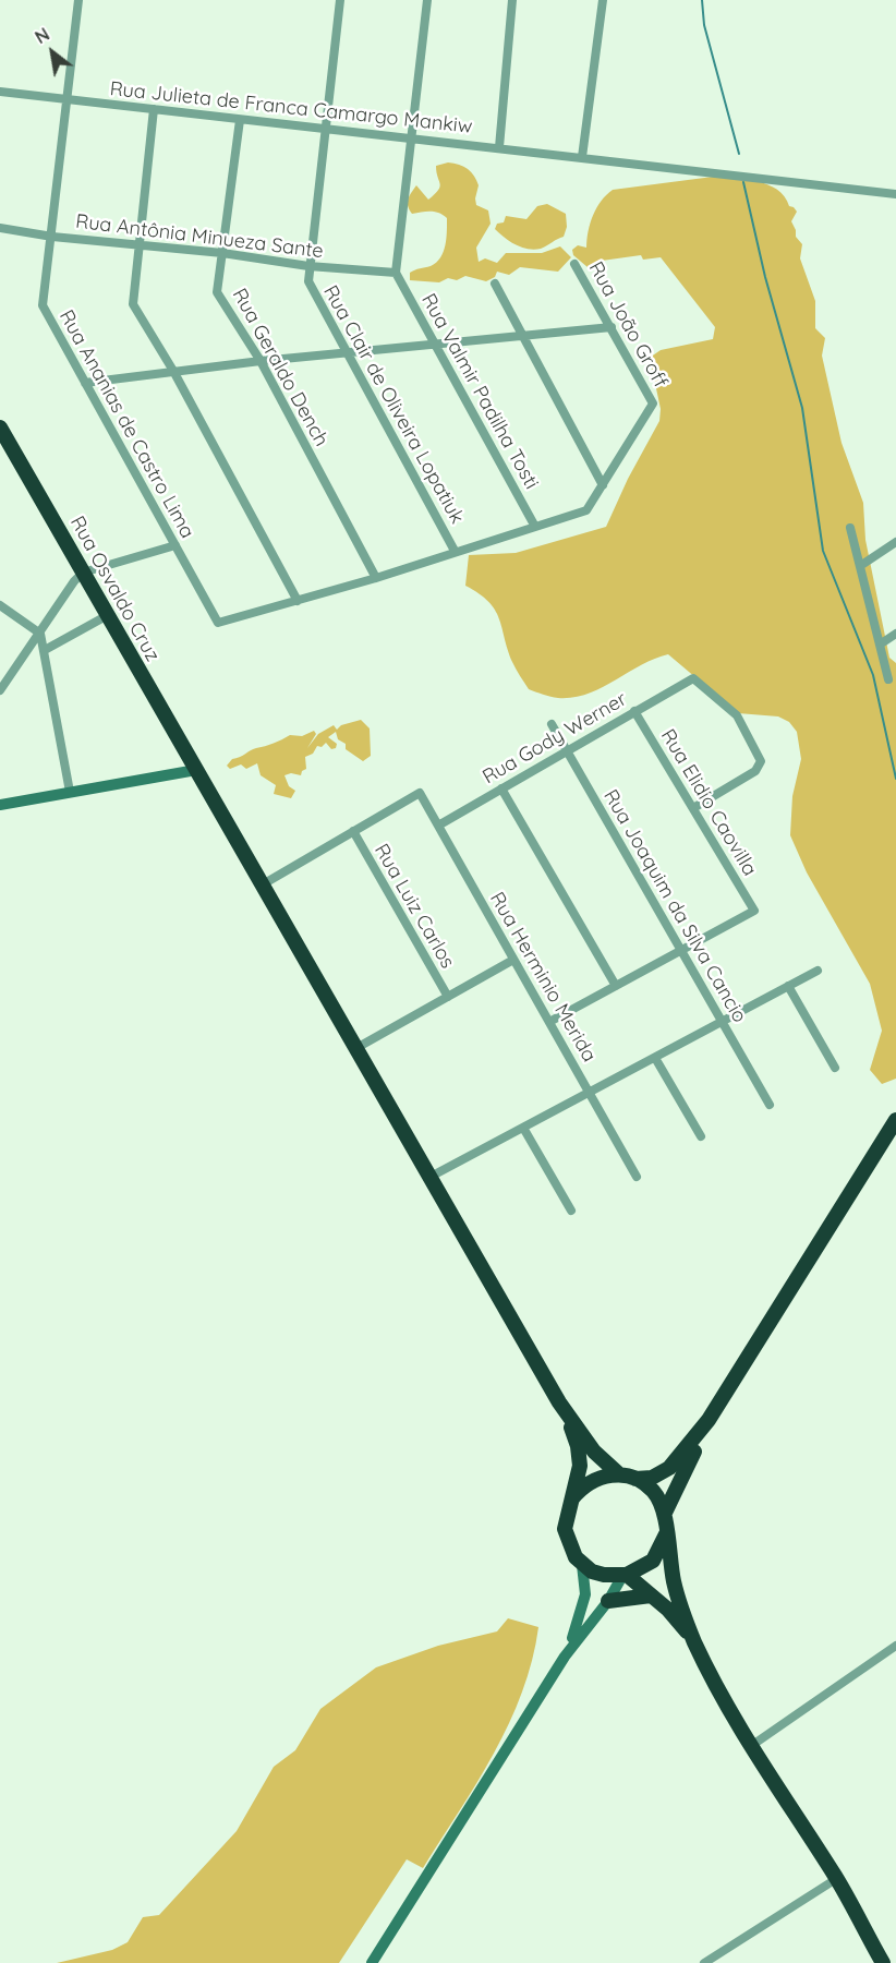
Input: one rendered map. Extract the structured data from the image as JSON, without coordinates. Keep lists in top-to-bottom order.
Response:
{
  "streets": {
    "highway": ["Rua Osvaldo Cruz"],
    "street": [
      "Rua Julieta de Franca Camargo Mankiw",
      "Rua Antônia Minueza Sante",
      "Rua João Groff",
      "Rua Geraldo Dench",
      "Rua Valmir Padilha Tosti",
      "Rua Clair de Oliveira Lopatiuk",
      "Rua Ananias de Castro Lima",
      "Rua Gody Werner",
      "Rua Elidio Caovilla",
      "Rua Luiz Carlos",
      "Rua Joaquim da Silva Cancio",
      "Rua Herminio Merida"
    ]
  },
  "crossings": [
    ["Rua Julieta de Franca Camargo Mankiw", "Rua Geraldo Dench"],
    ["Rua Julieta de Franca Camargo Mankiw", "Rua Clair de Oliveira Lopatiuk"],
    ["Rua Julieta de Franca Camargo Mankiw", "Rua Ananias de Castro Lima"],
    ["Rua Antônia Minueza Sante", "Rua Geraldo Dench"],
    ["Rua Antônia Minueza Sante", "Rua Valmir Padilha Tosti"],
    ["Rua Antônia Minueza Sante", "Rua Clair de Oliveira Lopatiuk"],
    ["Rua Antônia Minueza Sante", "Rua Ananias de Castro Lima"],
    ["Rua Gody Werner", "Rua Elidio Caovilla"],
    ["Rua Gody Werner", "Rua Joaquim da Silva Cancio"],
    ["Rua Gody Werner", "Rua Herminio Merida"],
    ["Rua Elidio Caovilla", "Rua Joaquim da Silva Cancio"],
    ["Rua Luiz Carlos", "Rua Herminio Merida"]
  ],
  "north": "top left"
}
